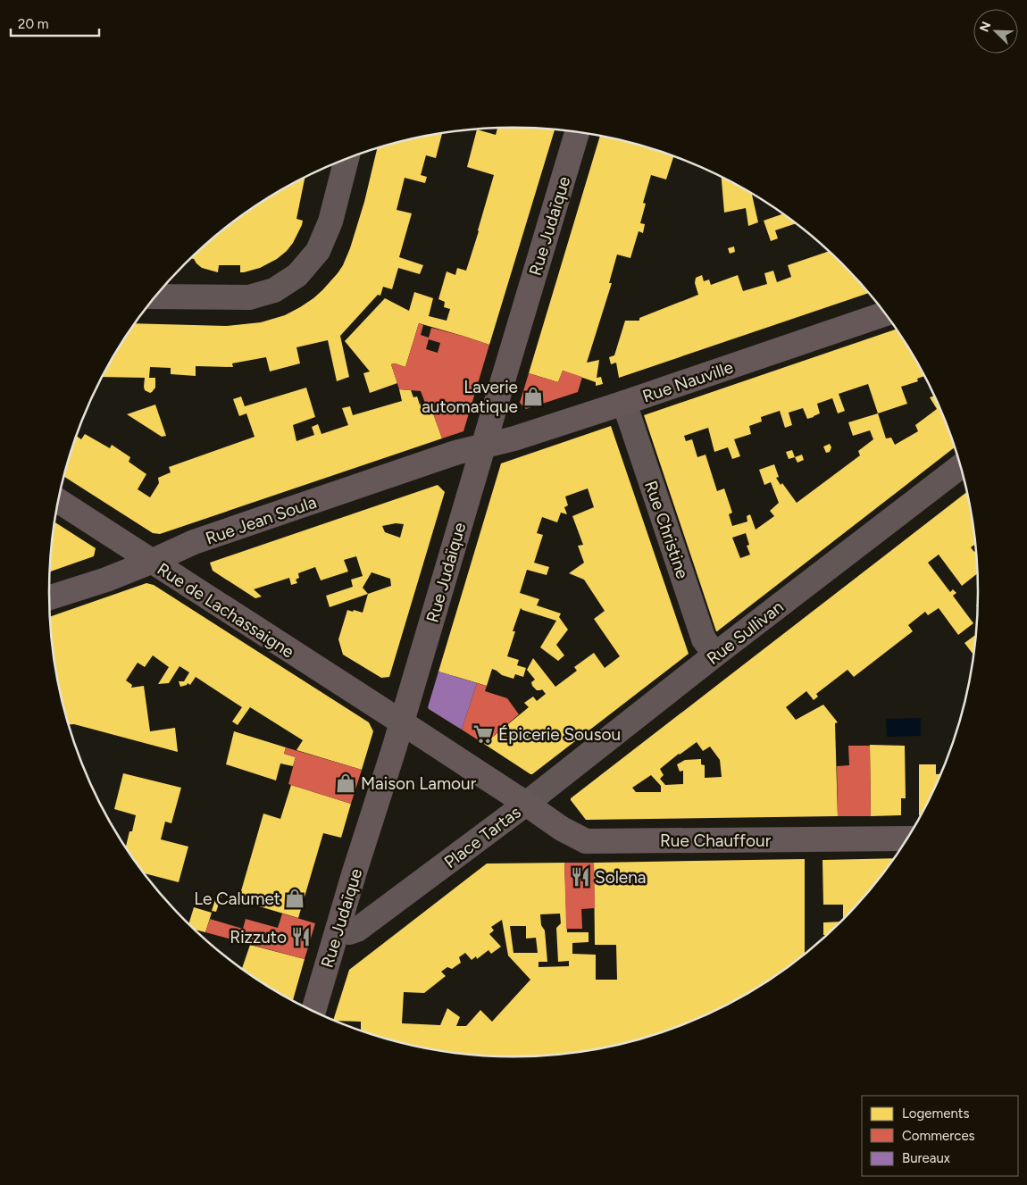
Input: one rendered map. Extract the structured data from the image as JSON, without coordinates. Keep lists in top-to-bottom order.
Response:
{
  "streets": {
    "street": [
      "Rue Judaïque",
      "Rue Nauville",
      "Rue Jean Soula",
      "Rue Christine",
      "Rue de Lachassaigne",
      "Rue Sullivan",
      "Place Tartas",
      "Rue Chauffour"
    ]
  },
  "crossings": [
    ["Rue Judaïque", "Rue Nauville"],
    ["Rue Judaïque", "Rue Jean Soula"],
    ["Rue Judaïque", "Rue de Lachassaigne"],
    ["Rue Judaïque", "Place Tartas"],
    ["Rue Nauville", "Rue Jean Soula"],
    ["Rue Nauville", "Rue Christine"],
    ["Rue Jean Soula", "Rue de Lachassaigne"],
    ["Rue Christine", "Rue Sullivan"],
    ["Rue de Lachassaigne", "Place Tartas"],
    ["Rue Sullivan", "Place Tartas"],
    ["Rue Sullivan", "Rue Chauffour"],
    ["Place Tartas", "Rue Chauffour"]
  ],
  "places": {
    "shop": ["Laverie automatique", "Maison Lamour", "Le Calumet"],
    "supermarket": ["Épicerie Sousou"],
    "restaurant": ["Solena", "Rizzuto"]
  },
  "legend": ["Logements", "Commerces", "Bureaux"],
  "scale_bar": "20 m",
  "north": "top left"
}
